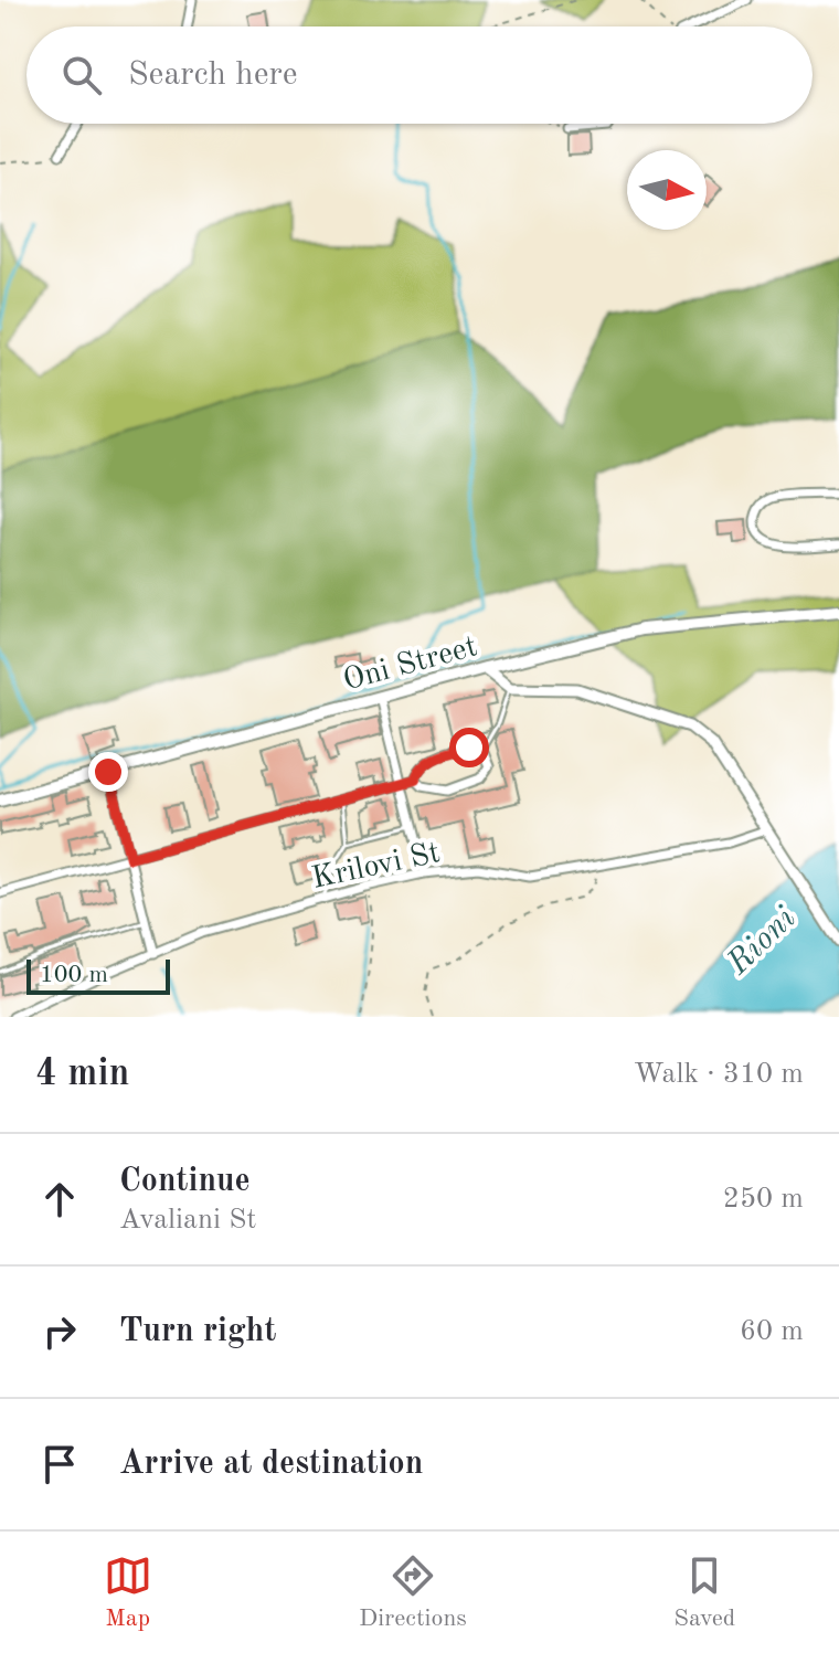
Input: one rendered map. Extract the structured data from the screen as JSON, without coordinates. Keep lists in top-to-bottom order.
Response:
{
  "streets": {
    "main road": ["Oni Street"],
    "street": ["Krilovi St"]
  },
  "water": ["Rioni"],
  "scale_bar": "100 m",
  "north": "right",
  "page": {
    "search": "Search here",
    "scale": "100 m",
    "heading": ["4 min", "Walk · 310 m"],
    "list": [
      ["Continue", "Avaliani St", "250 m"],
      ["Turn right", "60 m"],
      "Arrive at destination"
    ],
    "nav": ["Map", "Directions", "Saved"]
  }
}
